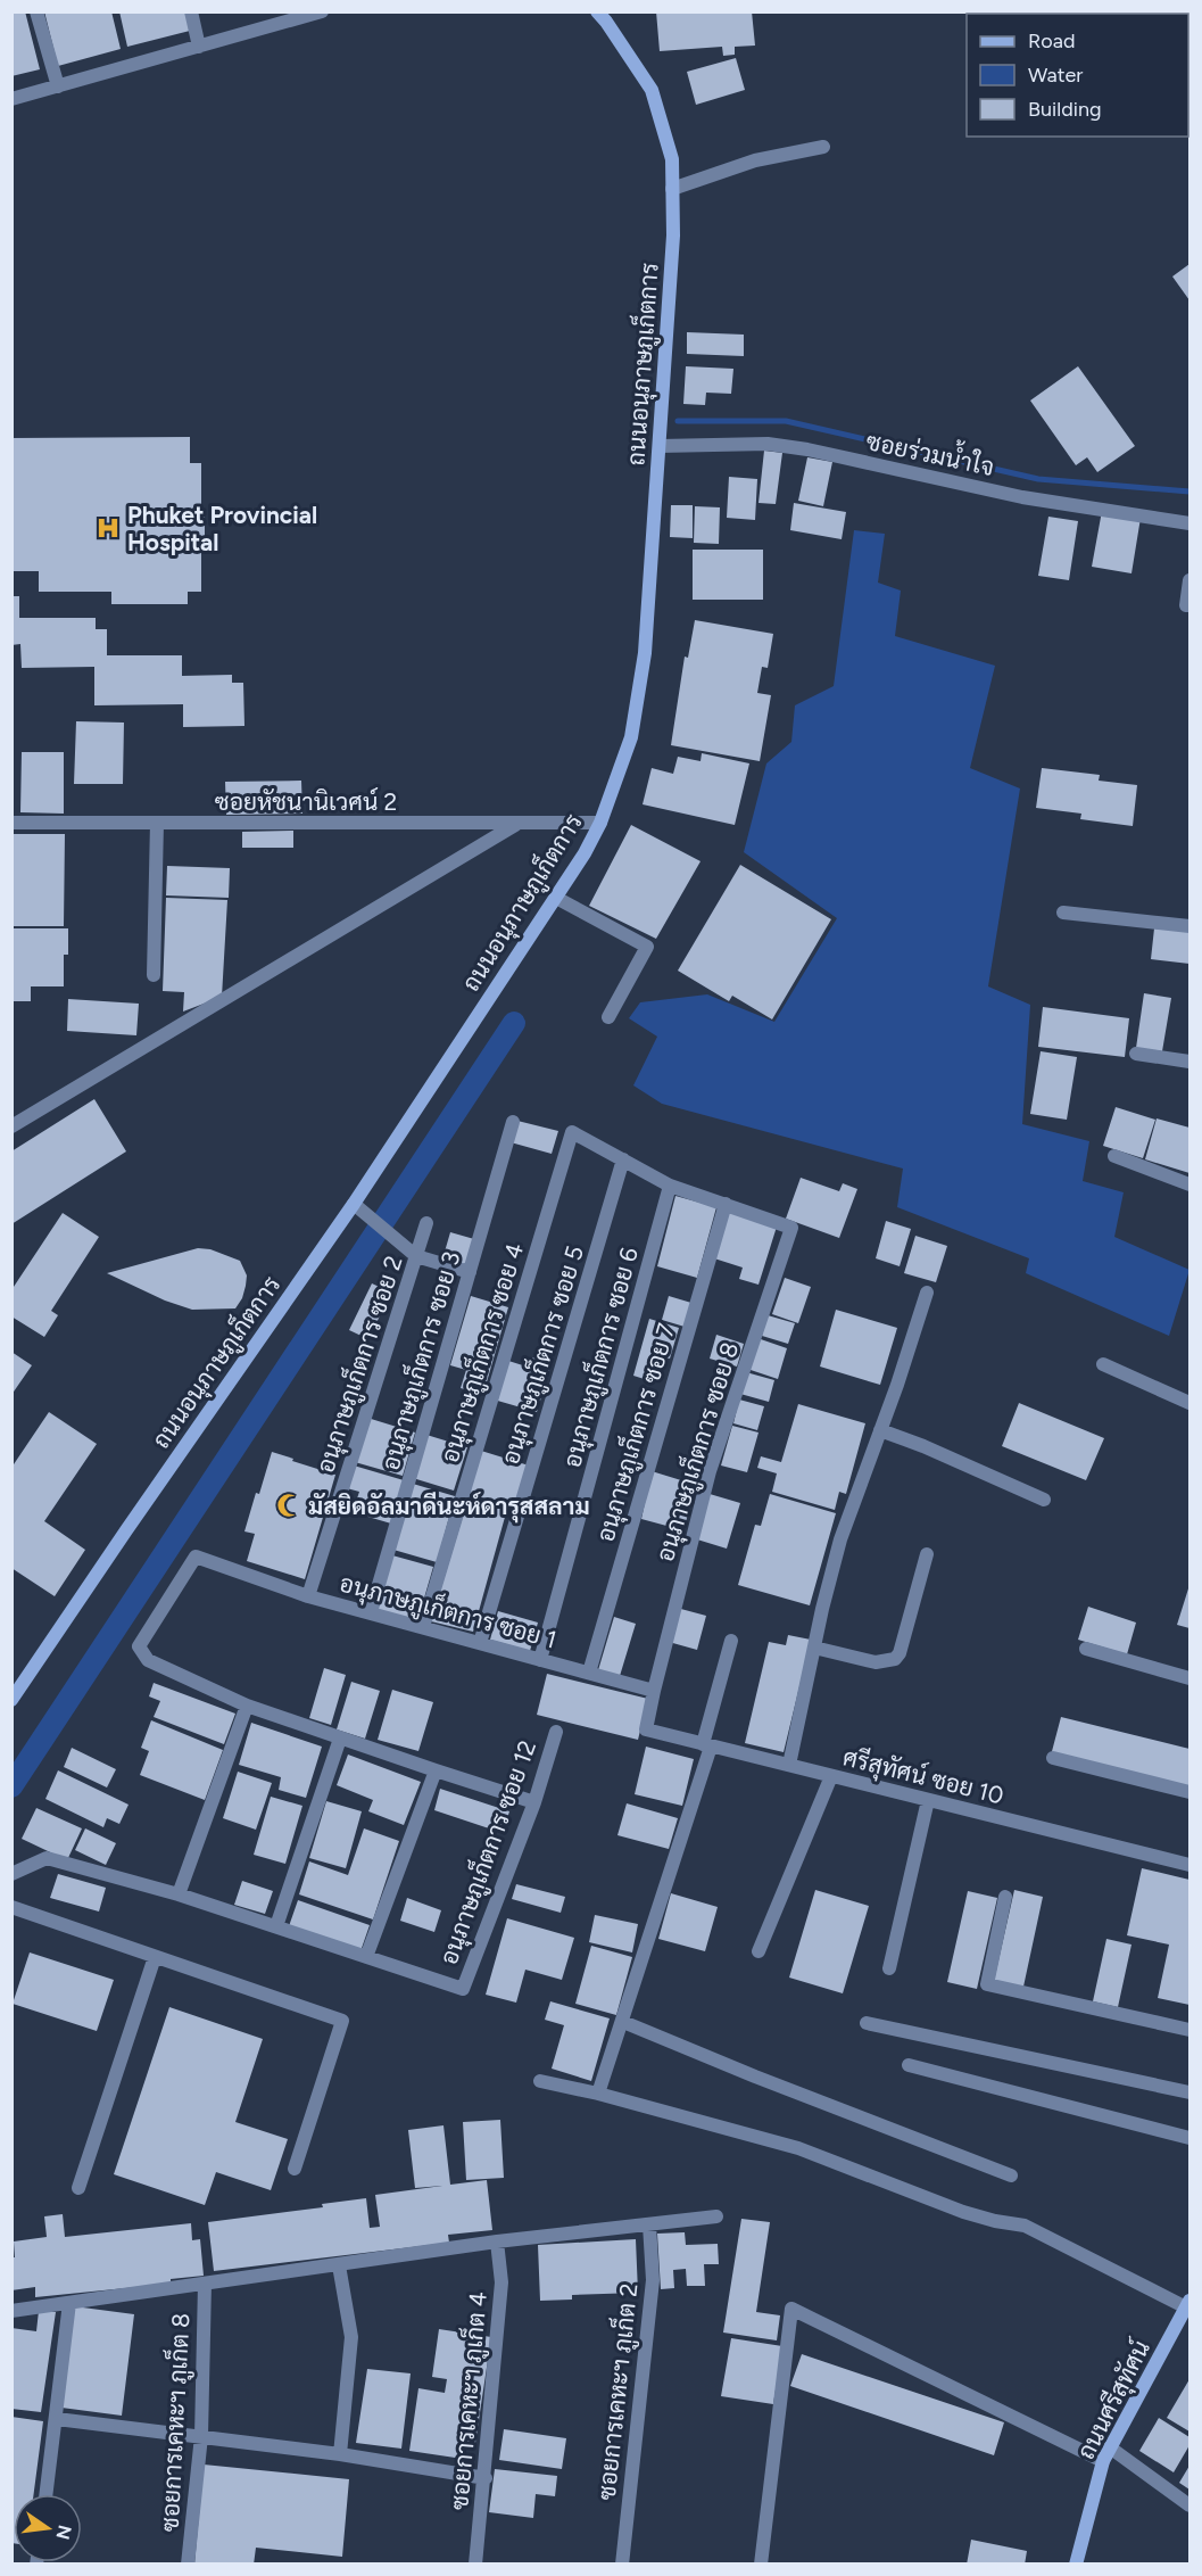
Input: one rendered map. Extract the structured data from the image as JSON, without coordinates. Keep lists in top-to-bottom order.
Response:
{
  "streets": {
    "street": [
      "ถนนอนุภาษภูเก็ตการ",
      "ซอยร่วมน้ำใจ",
      "ซอยหัชนานิเวศน์ 2",
      "อนุภาษภูเก็ตการ ซอย 4",
      "อนุภาษภูเก็ตการ ซอย 5",
      "อนุภาษภูเก็ตการ ซอย 6",
      "อนุภาษภูเก็ตการ ซอย 3",
      "อนุภาษภูเก็ตการ ซอย 2",
      "อนุภาษภูเก็ตการ ซอย 7",
      "อนุภาษภูเก็ตการ ซอย 8",
      "อนุภาษภูเก็ตการ ซอย 1",
      "ศรีสุทัศน์ ซอย 10",
      "อนุภาษภูเก็ตการ ซอย 12",
      "ซอยการเคหะฯ ภูเก็ต 2",
      "ถนนศรีสุทัศน์",
      "ซอยการเคหะฯ ภูเก็ต 4",
      "ซอยการเคหะฯ ภูเก็ต 8"
    ]
  },
  "crossings": [
    ["ถนนอนุภาษภูเก็ตการ", "ซอยร่วมน้ำใจ"],
    ["ถนนอนุภาษภูเก็ตการ", "ซอยหัชนานิเวศน์ 2"],
    ["อนุภาษภูเก็ตการ ซอย 4", "อนุภาษภูเก็ตการ ซอย 5"],
    ["อนุภาษภูเก็ตการ ซอย 4", "อนุภาษภูเก็ตการ ซอย 1"],
    ["อนุภาษภูเก็ตการ ซอย 5", "อนุภาษภูเก็ตการ ซอย 1"],
    ["อนุภาษภูเก็ตการ ซอย 6", "อนุภาษภูเก็ตการ ซอย 1"],
    ["อนุภาษภูเก็ตการ ซอย 3", "อนุภาษภูเก็ตการ ซอย 1"],
    ["อนุภาษภูเก็ตการ ซอย 2", "อนุภาษภูเก็ตการ ซอย 1"],
    ["อนุภาษภูเก็ตการ ซอย 7", "อนุภาษภูเก็ตการ ซอย 8"],
    ["อนุภาษภูเก็ตการ ซอย 7", "อนุภาษภูเก็ตการ ซอย 1"],
    ["อนุภาษภูเก็ตการ ซอย 8", "อนุภาษภูเก็ตการ ซอย 1"],
    ["อนุภาษภูเก็ตการ ซอย 8", "ศรีสุทัศน์ ซอย 10"],
    ["อนุภาษภูเก็ตการ ซอย 1", "ศรีสุทัศน์ ซอย 10"]
  ],
  "places": {
    "hospital": ["Phuket Provincial Hospital"],
    "mosque": ["มัสยิดอัลมาดีนะห์ดารุสสลาม"]
  },
  "legend": ["Road", "Water", "Building"],
  "north": "right"
}
